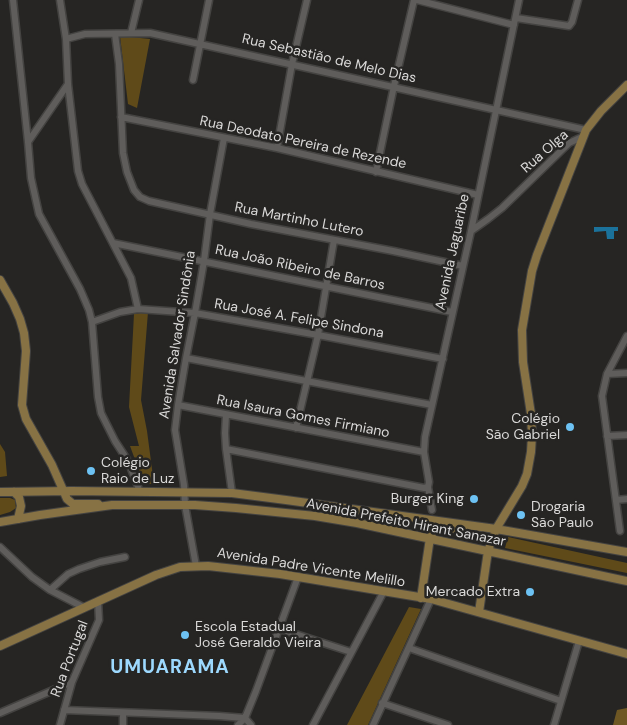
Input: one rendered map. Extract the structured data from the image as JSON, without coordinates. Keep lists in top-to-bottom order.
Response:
{
  "streets": {
    "main road": ["Rua Olga", "Avenida Prefeito Hirant Sanazar", "Avenida Padre Vicente Melillo"],
    "street": [
      "Rua Sebastião de Melo Dias",
      "Rua Deodato Pereira de Rezende",
      "Rua Martinho Lutero",
      "Avenida Jaguaribe",
      "Rua João Ribeiro de Barros",
      "Rua José A. Felipe Sindona",
      "Avenida Salvador Sindônia",
      "Rua Isaura Gomes Firmiano",
      "Rua Portugal"
    ]
  },
  "crossings": [
    ["Rua Sebastião de Melo Dias", "Rua Olga"],
    ["Rua Sebastião de Melo Dias", "Avenida Jaguaribe"],
    ["Rua Deodato Pereira de Rezende", "Rua Martinho Lutero"],
    ["Rua Deodato Pereira de Rezende", "Avenida Jaguaribe"],
    ["Rua Deodato Pereira de Rezende", "Avenida Salvador Sindônia"],
    ["Rua Olga", "Avenida Jaguaribe"],
    ["Rua Martinho Lutero", "Avenida Jaguaribe"],
    ["Rua Martinho Lutero", "Avenida Salvador Sindônia"],
    ["Avenida Jaguaribe", "Rua João Ribeiro de Barros"],
    ["Avenida Jaguaribe", "Rua José A. Felipe Sindona"],
    ["Avenida Jaguaribe", "Rua Isaura Gomes Firmiano"],
    ["Rua João Ribeiro de Barros", "Avenida Salvador Sindônia"],
    ["Rua José A. Felipe Sindona", "Avenida Salvador Sindônia"],
    ["Avenida Salvador Sindônia", "Rua Isaura Gomes Firmiano"],
    ["Avenida Salvador Sindônia", "Avenida Prefeito Hirant Sanazar"],
    ["Avenida Salvador Sindônia", "Avenida Padre Vicente Melillo"],
    ["Avenida Padre Vicente Melillo", "Rua Portugal"]
  ],
  "districts": ["UMUARAMA"],
  "places": [
    "Colégio São Gabriel",
    "Colégio Raio de Luz",
    "Burger King",
    "Drogaria São Paulo",
    "Mercado Extra",
    "Escola Estadual José Geraldo Vieira"
  ]
}
